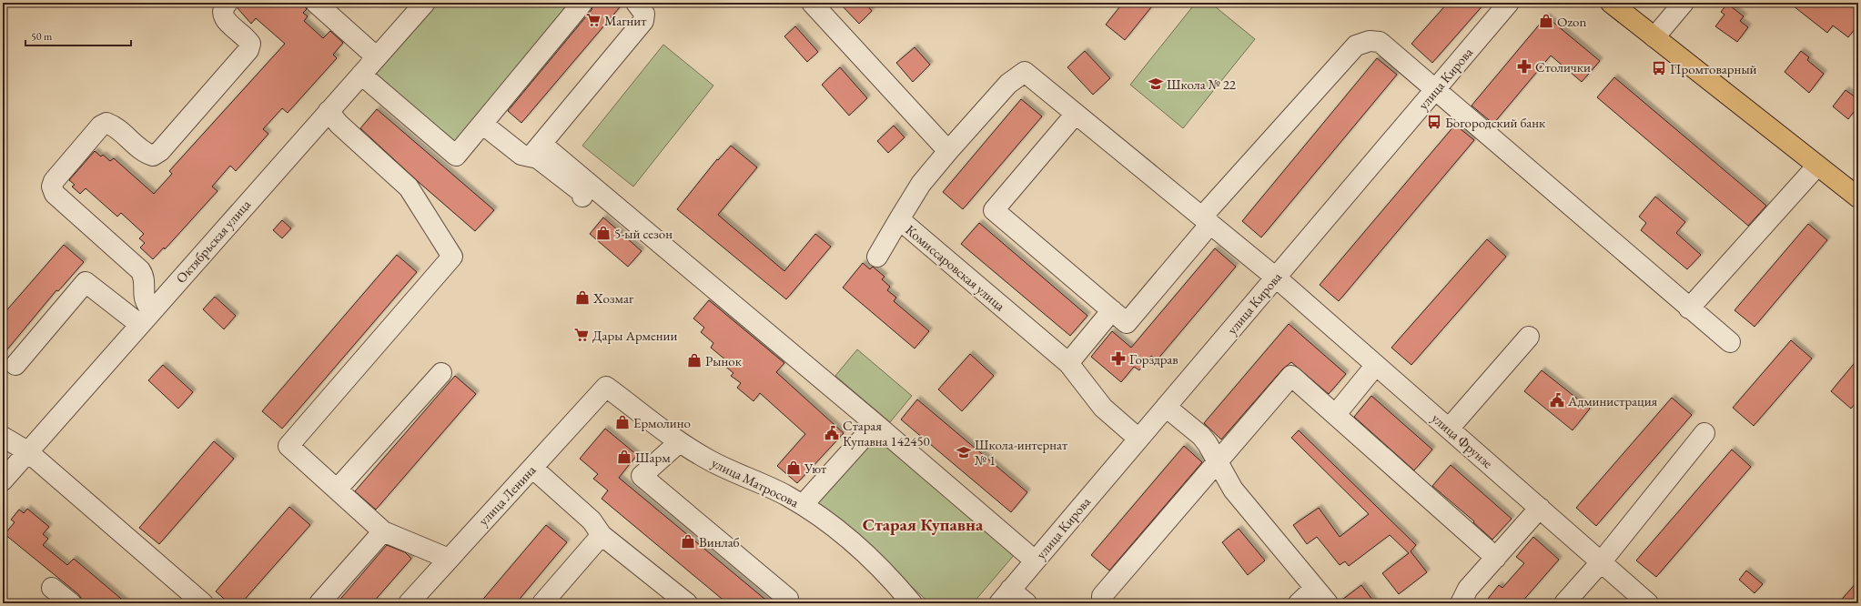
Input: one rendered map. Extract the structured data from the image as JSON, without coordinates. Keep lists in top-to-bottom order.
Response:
{
  "streets": {
    "street": [
      "улица Кирова",
      "Октябрьская улица",
      "Комиссаровская улица",
      "улица Фрунзе",
      "улица Матросова",
      "улица Ленина"
    ]
  },
  "crossings": [
    ["улица Кирова", "Комиссаровская улица"],
    ["улица Кирова", "улица Фрунзе"],
    ["Комиссаровская улица", "улица Фрунзе"],
    ["улица Матросова", "улица Ленина"]
  ],
  "districts": ["Старая Купавна"],
  "places": {
    "supermarket": ["Магнит", "Дары Армении"],
    "shop": [
      "Ozon",
      "5-ый сезон",
      "Хозмаг",
      "Рынок",
      "Ермолино",
      "Шарм",
      "Уют",
      "Винлаб"
    ],
    "pharmacy": ["Столички", "Горздрав"],
    "bus stop": ["Промтоварный", "Богородский банк"],
    "school or university": ["Школа № 22", "Школа-интернат № 1"],
    "public building": ["Администрация", "Старая Купавна 142450"]
  },
  "scale_bar": "50 m"
}
